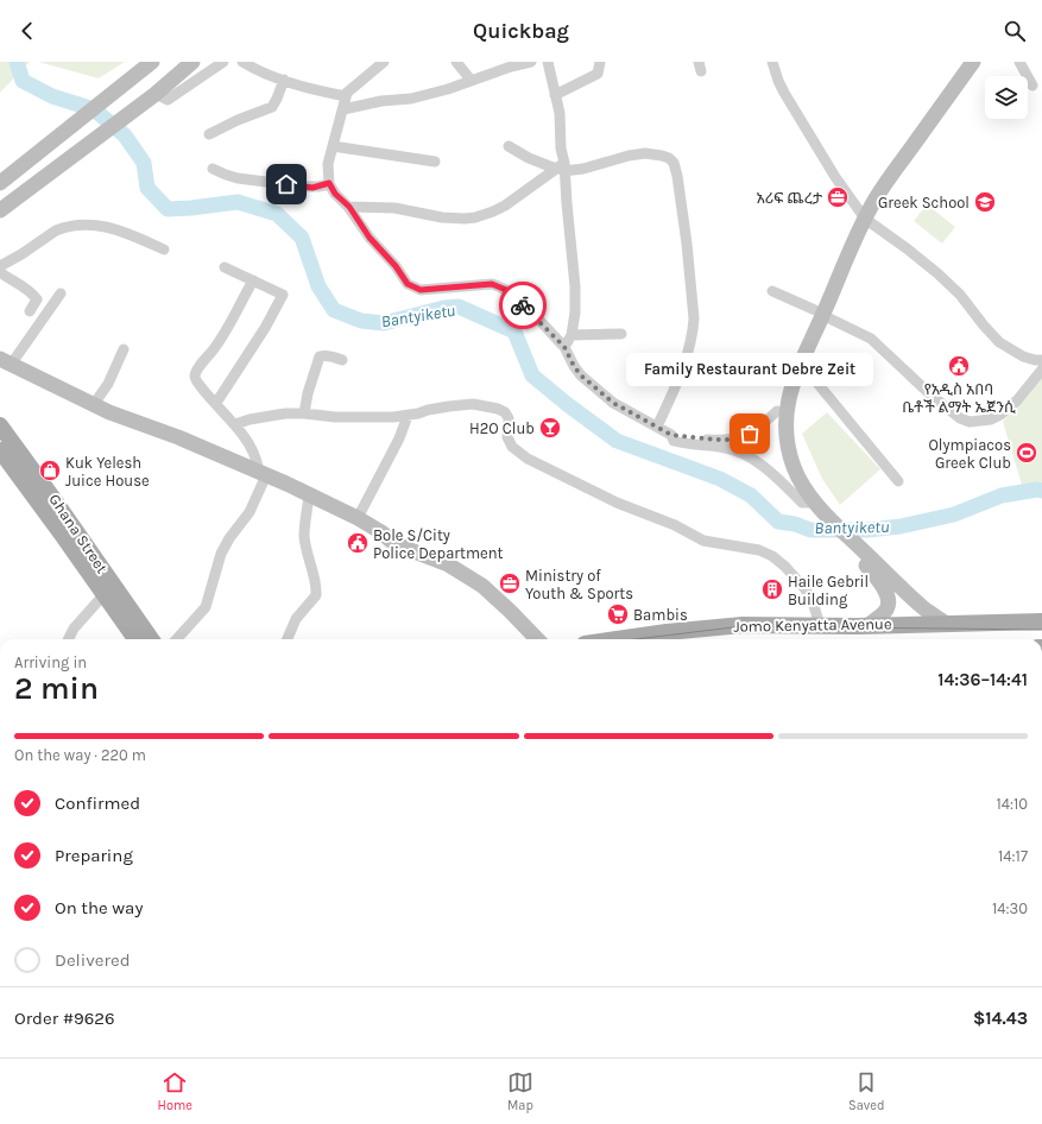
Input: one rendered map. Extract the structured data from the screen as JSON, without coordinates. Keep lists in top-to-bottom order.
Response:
{
  "streets": {
    "main road": ["Ghana Street", "Jomo Kenyatta Avenue"]
  },
  "water": ["Bantyiketu"],
  "places": {
    "office": ["አሪፍ ጨረታ", "Ministry of Youth & Sports"],
    "school or university": ["Greek School"],
    "public building": ["የአዲስ አበባ ቤቶች ልማት ኤጀንሲ", "Bole S/City Police Department"],
    "bar": ["H2O Club"],
    "other": ["Family Restaurant Debre Zeit"],
    "sports": ["Olympiacos Greek Club"],
    "shop": ["Kuk Yelesh Juice House"],
    "building": ["Haile Gebril Building"],
    "supermarket": ["Bambis"]
  },
  "page": {
    "header": "Quickbag",
    "bubble": "Family Restaurant Debre Zeit",
    "heading": ["2 min", "Arriving in", "14:36–14:41"],
    "panel": ["Order #9626", "$14.43"],
    "bar": "On the way · 220 m",
    "list": [
      ["Confirmed", "14:10"],
      ["Preparing", "14:17"],
      ["On the way", "14:30"],
      "Delivered"
    ],
    "tabs": ["Home", "Map", "Saved"]
  }
}
